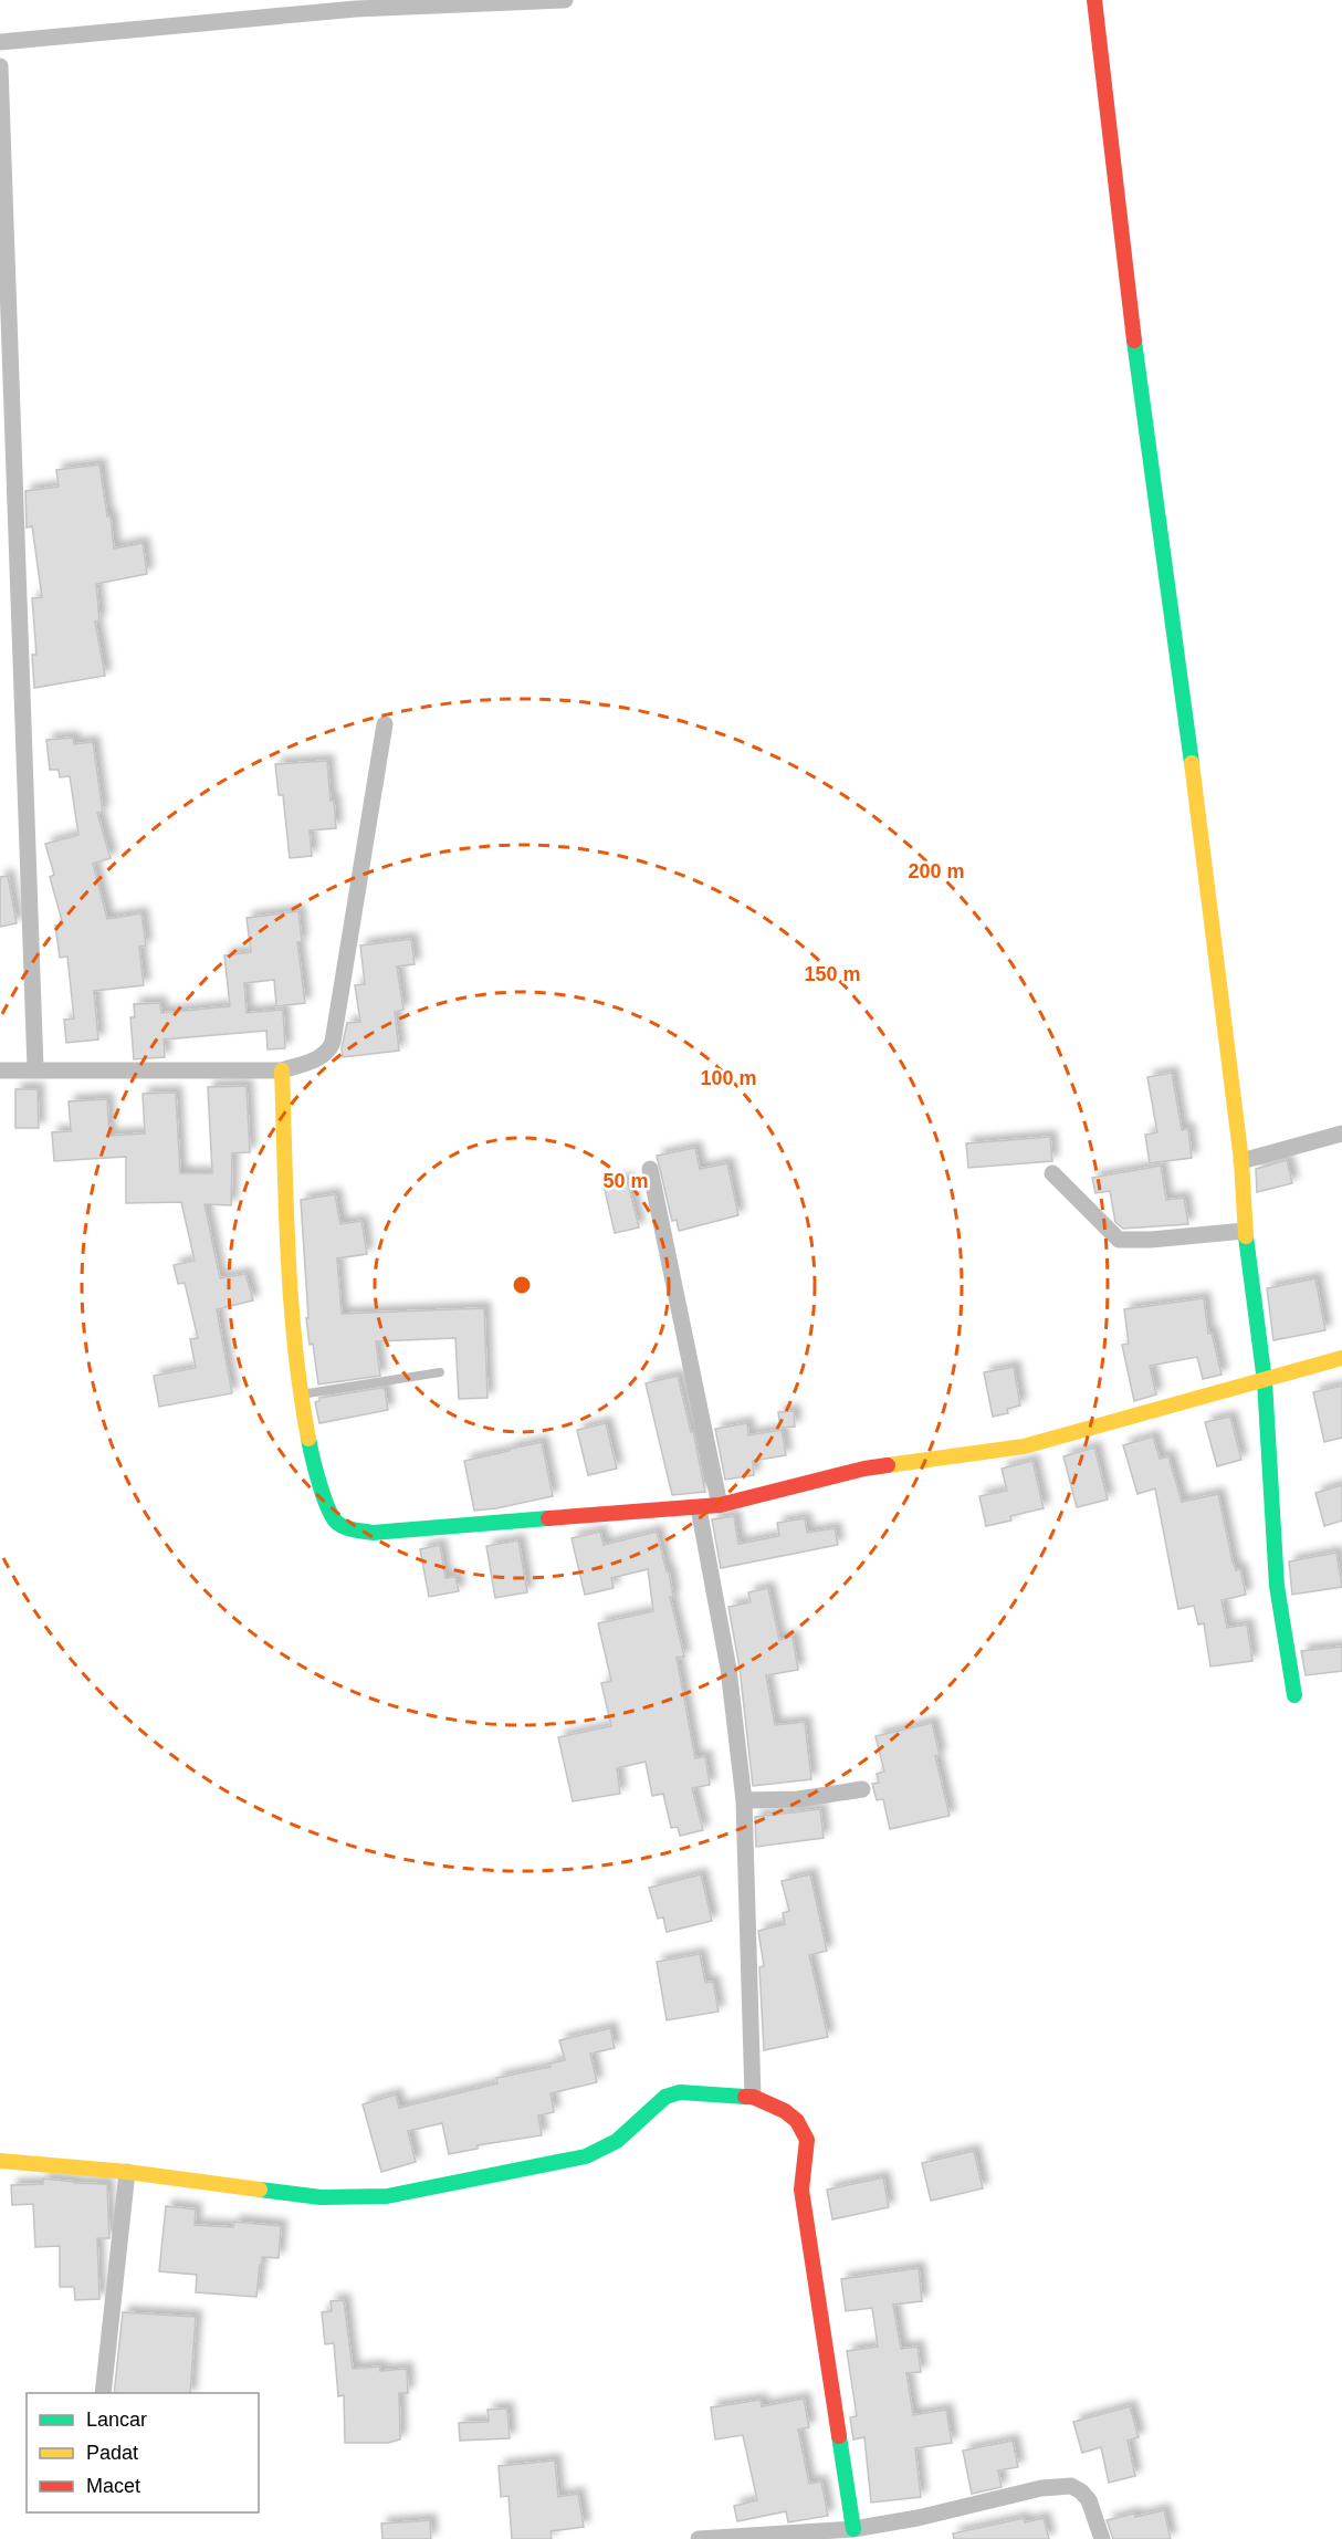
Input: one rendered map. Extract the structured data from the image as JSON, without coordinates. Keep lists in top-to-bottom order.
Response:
{
  "legend": ["Lancar", "Padat", "Macet"],
  "rings": [
    "200 m",
    "150 m",
    "100 m",
    "50 m"
  ]
}
